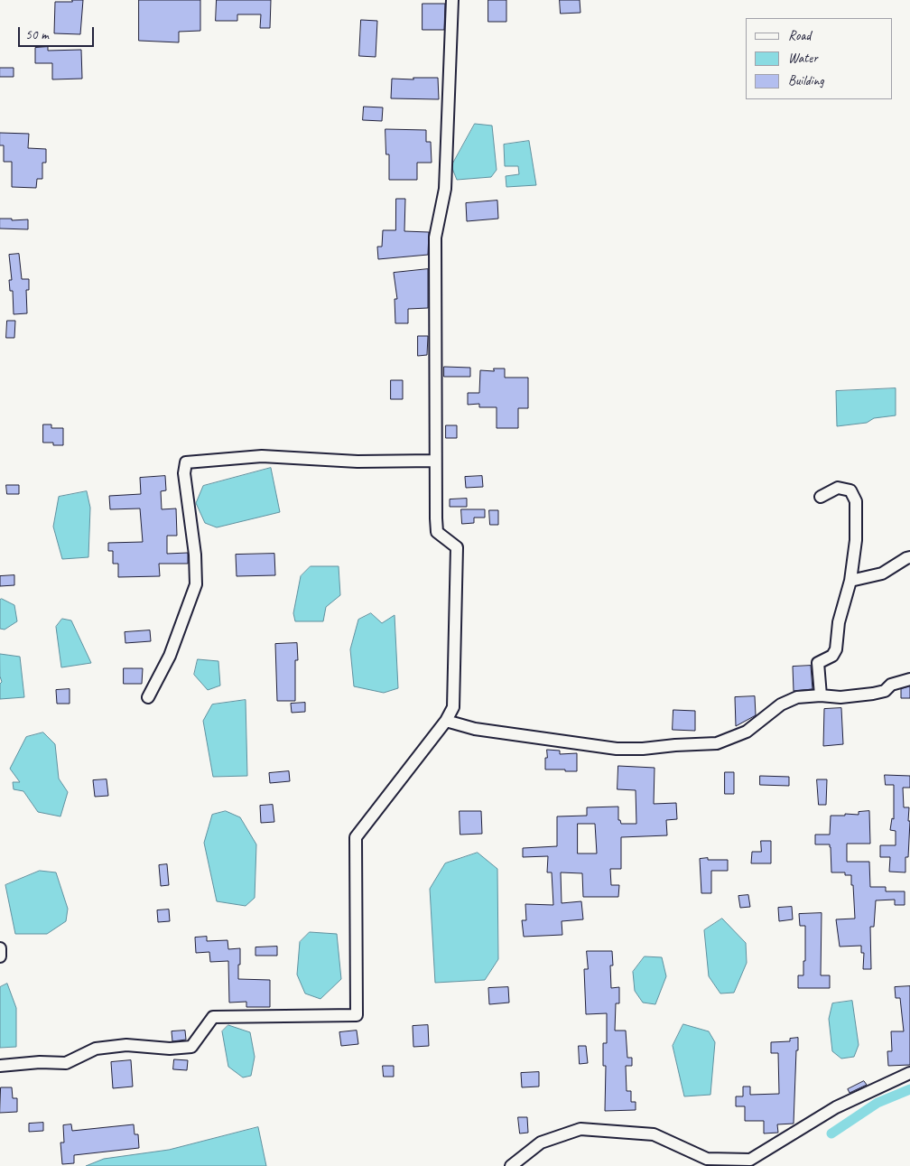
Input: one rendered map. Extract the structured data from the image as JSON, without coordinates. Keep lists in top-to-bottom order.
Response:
{
  "legend": ["Road", "Water", "Building"],
  "scale_bar": "50 m"
}
